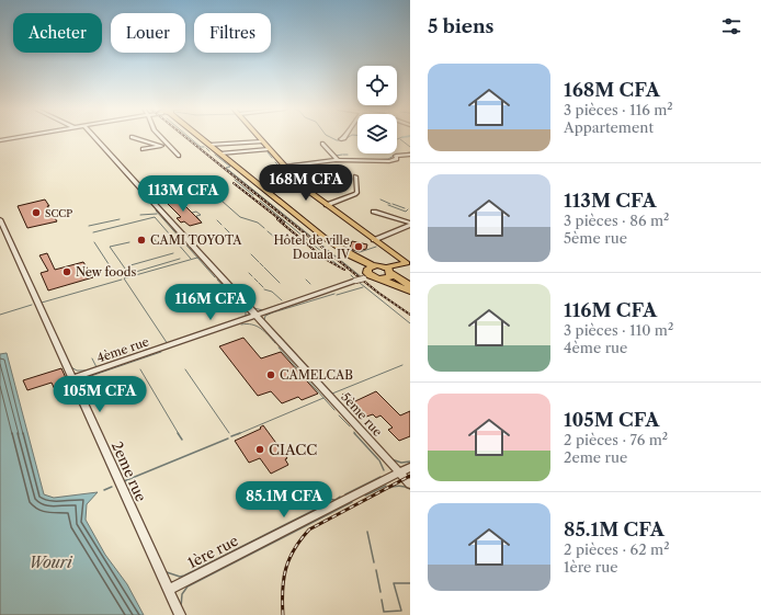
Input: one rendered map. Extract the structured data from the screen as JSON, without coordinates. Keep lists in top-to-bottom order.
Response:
{
  "streets": {
    "street": [
      "4ème rue",
      "5ème rue",
      "2eme rue",
      "1ère rue"
    ]
  },
  "crossings": [
    ["4ème rue", "5ème rue"],
    ["4ème rue", "2eme rue"],
    ["5ème rue", "1ère rue"],
    ["2eme rue", "1ère rue"]
  ],
  "water": ["Wouri"],
  "places": [
    "SCCP",
    "CAMI TOYOTA",
    "Hôtel de ville Douala IV",
    "New foods",
    "CAMELCAB",
    "CIACC"
  ],
  "page": {
    "heading": "5 biens",
    "chip": ["Acheter", "Louer", "Filtres"],
    "list": [
      {
        "name": "168M CFA",
        "note": "3 pièces · 116 m² · Appartement"
      },
      {
        "name": "113M CFA",
        "note": "3 pièces · 86 m² · 5ème rue"
      },
      {
        "name": "116M CFA",
        "note": "3 pièces · 110 m² · 4ème rue"
      },
      {
        "name": "105M CFA",
        "note": "2 pièces · 76 m² · 2eme rue"
      },
      {
        "name": "85.1M CFA",
        "note": "2 pièces · 62 m² · 1ère rue"
      }
    ],
    "price": [
      "168M CFA",
      "113M CFA",
      "116M CFA",
      "105M CFA",
      "85.1M CFA"
    ]
  }
}
